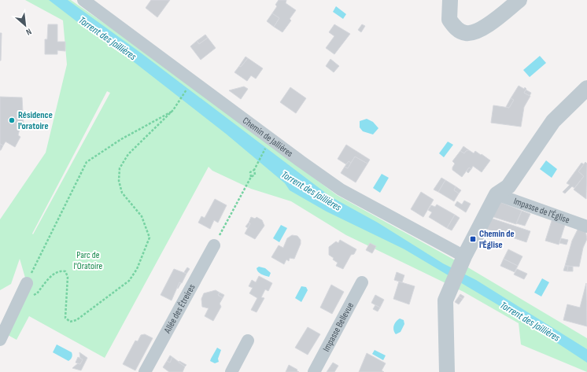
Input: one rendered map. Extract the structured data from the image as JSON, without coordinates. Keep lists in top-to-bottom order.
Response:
{
  "streets": {
    "street": [
      "Chemin de Jallières",
      "Impasse de l'Église",
      "Allée des Étreires",
      "Impasse Bellevue"
    ]
  },
  "water": ["Torrent des Jaillières"],
  "parks": ["Parc de l'Oratoire"],
  "places": {
    "other": ["Résidence l'oratoire"],
    "transit": ["Chemin de l'Église"]
  },
  "north": "bottom right"
}
